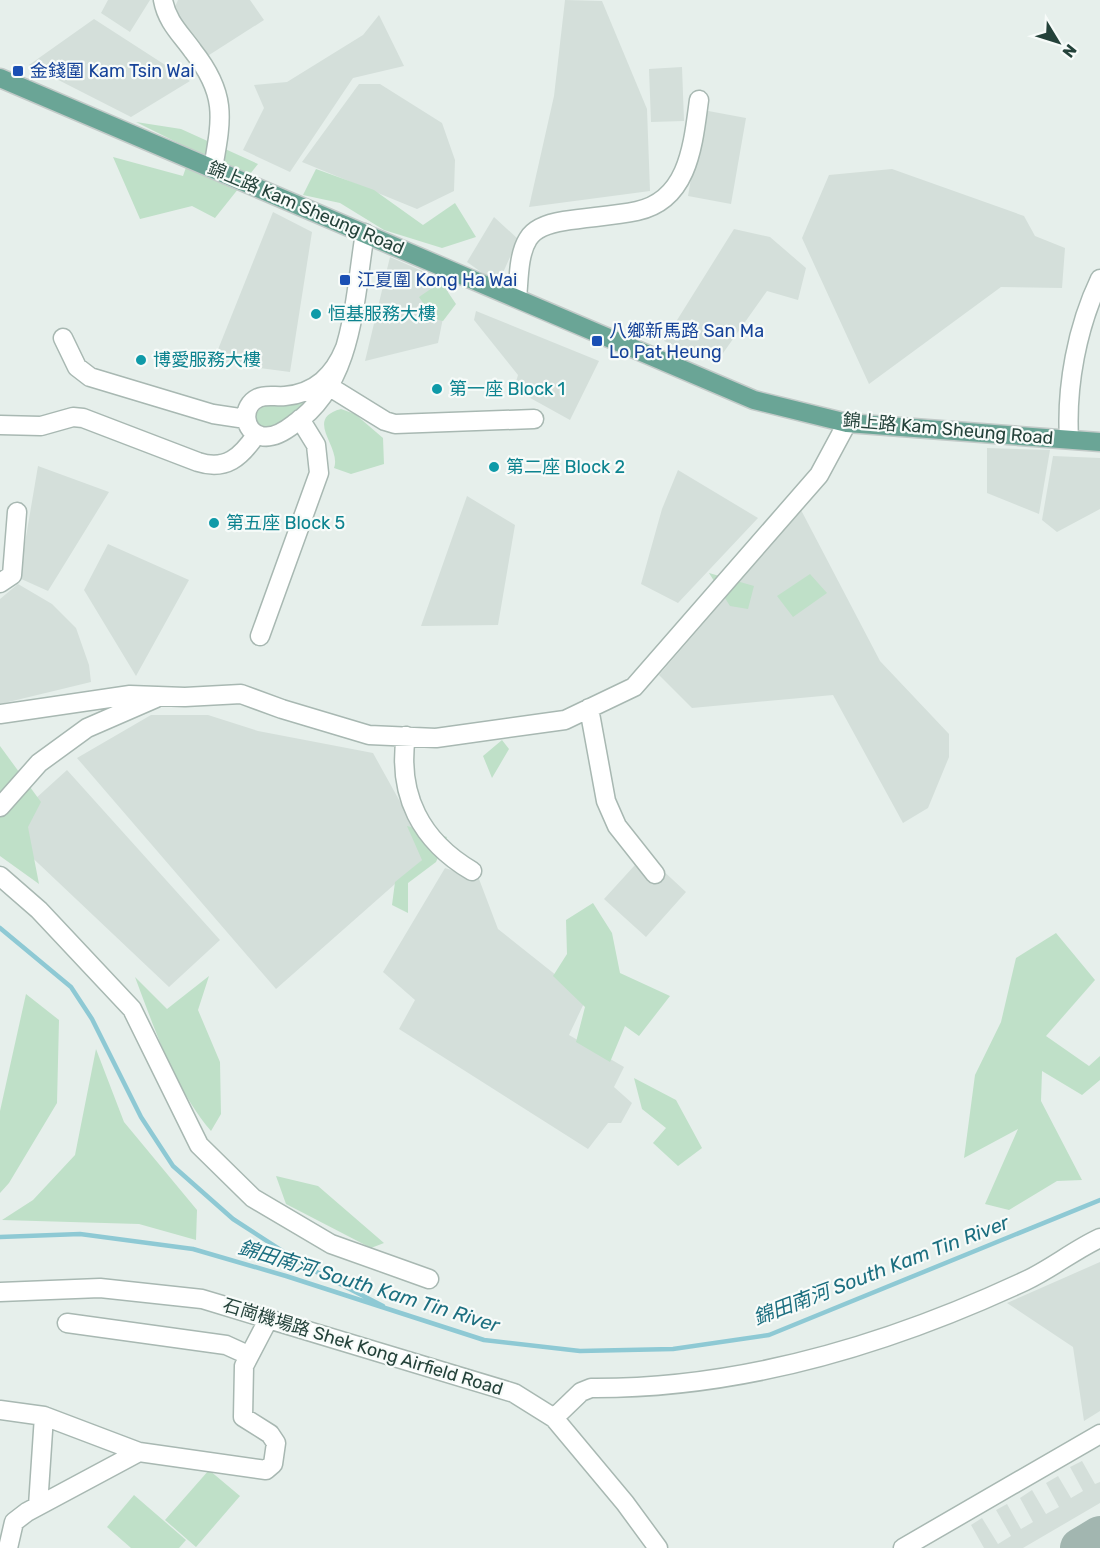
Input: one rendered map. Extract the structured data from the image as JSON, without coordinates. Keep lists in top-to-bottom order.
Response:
{
  "streets": {
    "main road": ["錦上路 Kam Sheung Road"],
    "street": ["石崗機場路 Shek Kong Airfield Road"]
  },
  "water": ["錦田南河 South Kam Tin River"],
  "places": {
    "transit": ["金錢圍 Kam Tsin Wai", "江夏圍 Kong Ha Wai", "八鄉新馬路 San Ma Lo Pat Heung"],
    "other": [
      "恒基服務大樓",
      "博愛服務大樓",
      "第一座 Block 1",
      "第二座 Block 2",
      "第五座 Block 5"
    ]
  },
  "north": "bottom right"
}
